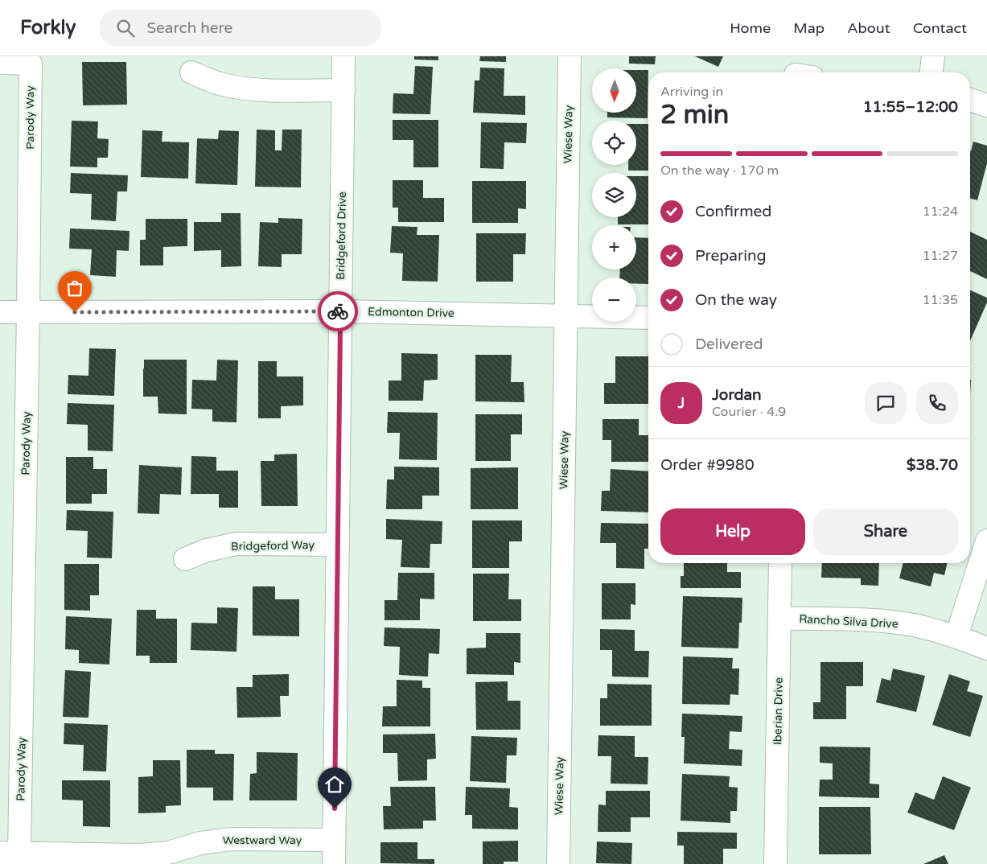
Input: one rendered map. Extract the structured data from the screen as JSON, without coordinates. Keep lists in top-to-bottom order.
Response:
{
  "streets": {
    "street": [
      "Parody Way",
      "Wiese Way",
      "Bridgeford Drive",
      "Edmonton Drive",
      "Bridgeford Way",
      "Rancho Silva Drive",
      "Iberian Drive",
      "Westward Way"
    ]
  },
  "crossings": [
    ["Parody Way", "Edmonton Drive"],
    ["Parody Way", "Westward Way"],
    ["Wiese Way", "Edmonton Drive"],
    ["Bridgeford Drive", "Edmonton Drive"],
    ["Bridgeford Drive", "Bridgeford Way"],
    ["Bridgeford Drive", "Westward Way"],
    ["Rancho Silva Drive", "Iberian Drive"]
  ],
  "north": "bottom",
  "page": {
    "header": "Forkly",
    "search": "Search here",
    "nav": [
      "Home",
      "Map",
      "About",
      "Contact"
    ],
    "map_buttons": ["+", "−"],
    "heading": ["2 min", "Arriving in", "11:55–12:00"],
    "panel": [
      "Jordan",
      "Courier · 4.9",
      "Order #9980",
      "$38.70"
    ],
    "bar": "On the way · 170 m",
    "list": [
      ["Confirmed", "11:24"],
      ["Preparing", "11:27"],
      ["On the way", "11:35"],
      "Delivered"
    ],
    "round": "J",
    "buttons": ["Help", "Share"]
  }
}
